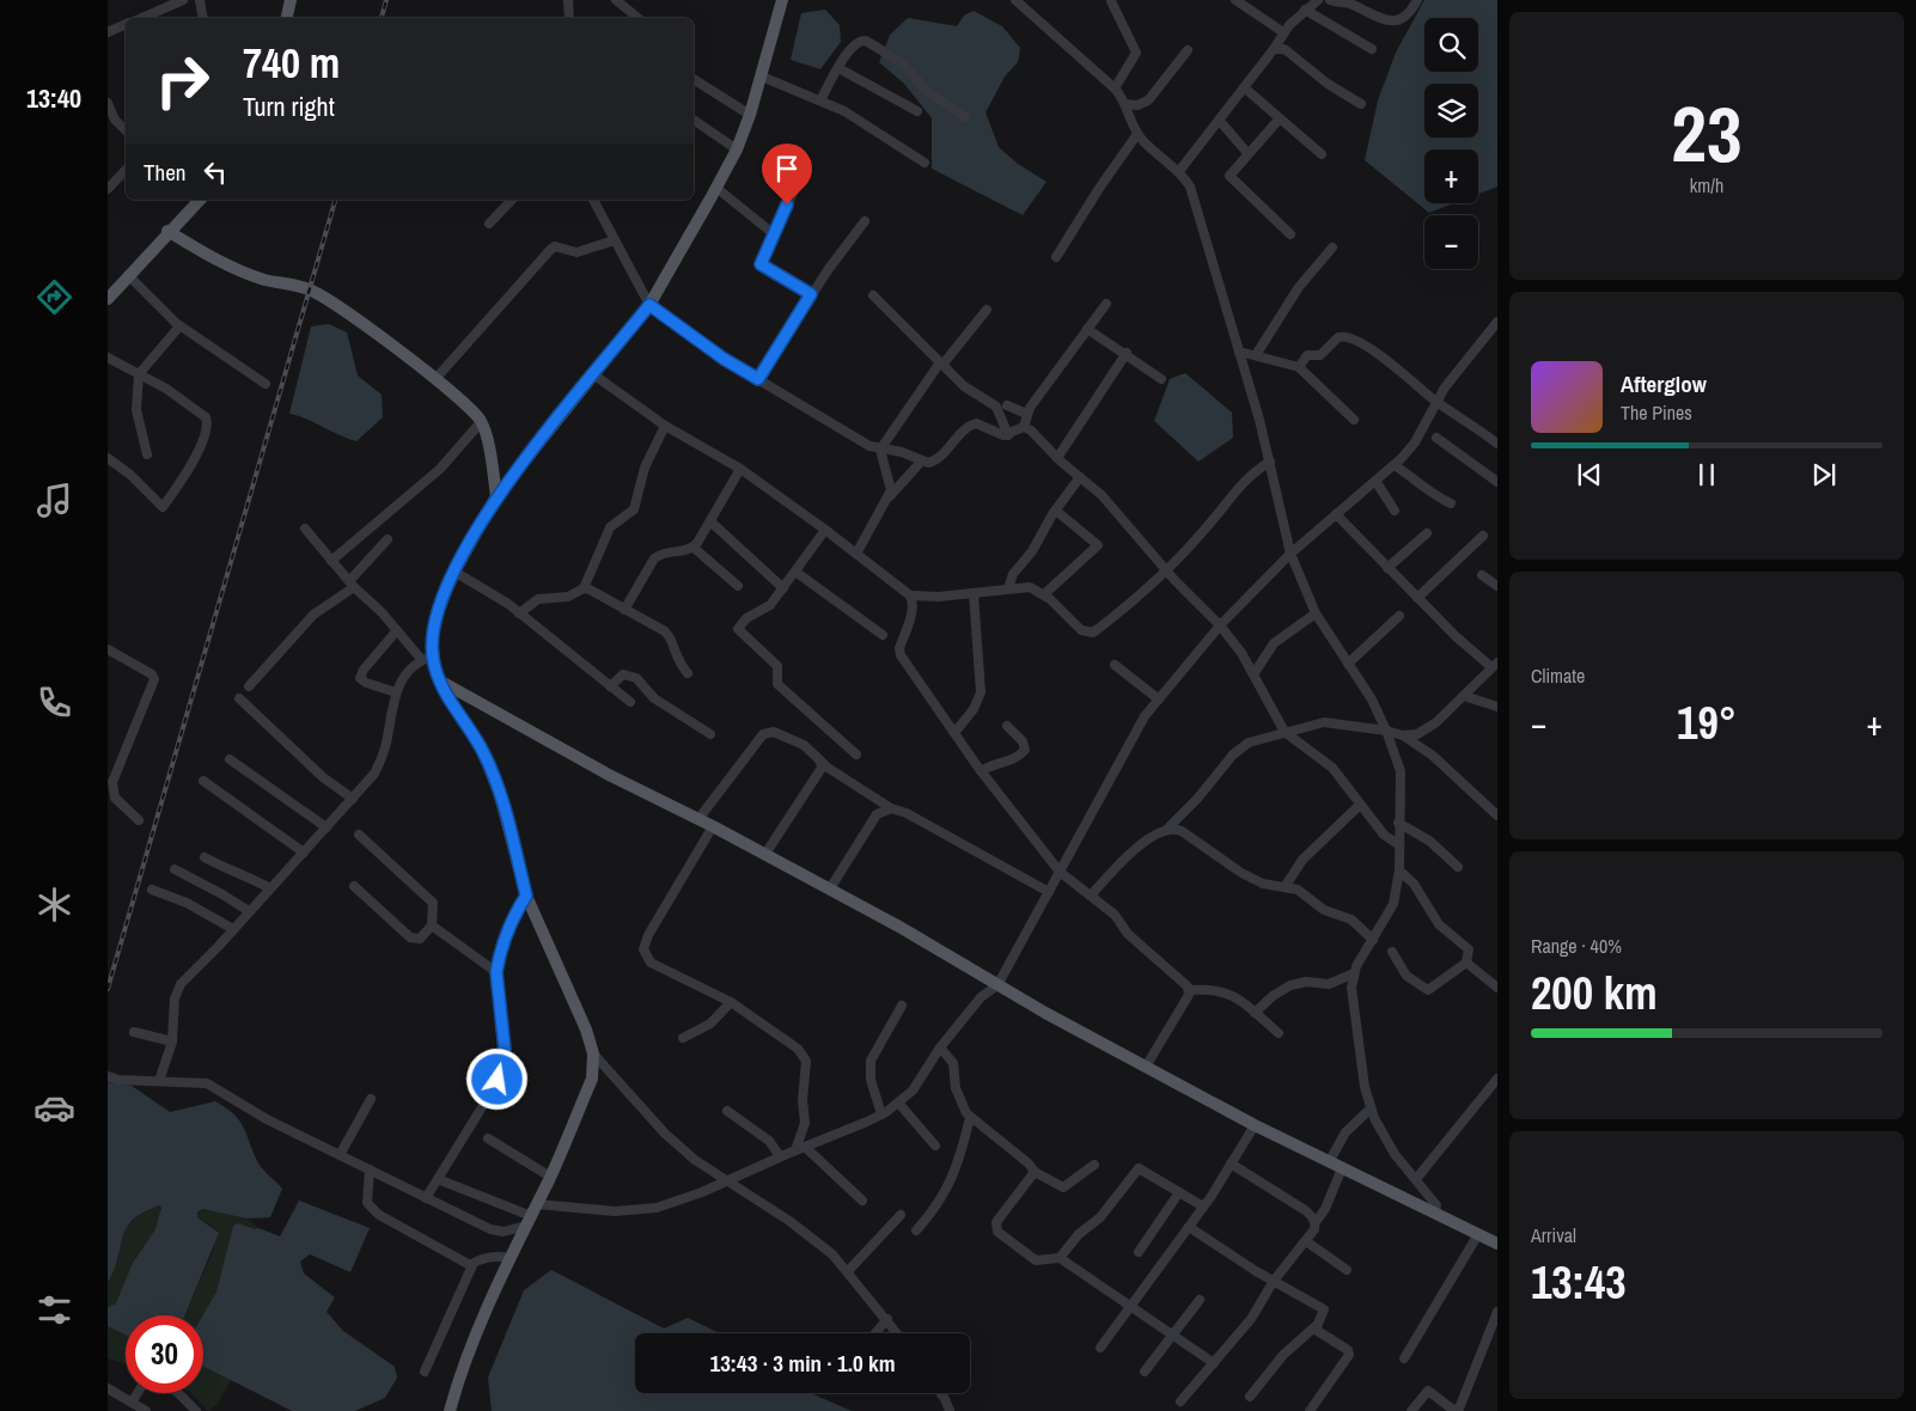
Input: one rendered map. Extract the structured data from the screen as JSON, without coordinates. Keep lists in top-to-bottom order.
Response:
{
  "page": {
    "tabs": "13:40",
    "tile": [
      ["23", "km/h"],
      "Climate",
      ["Range · 40%", "200 km"],
      ["Arrival", "13:43"]
    ],
    "map_buttons": ["+", "−"],
    "turn": ["740 m", "Turn right"],
    "then": "Then",
    "song": ["Afterglow", "The Pines"],
    "heat": ["−", "19°", "+"],
    "limit": "30",
    "trip": "13:43 · 3 min · 1.0 km"
  }
}
